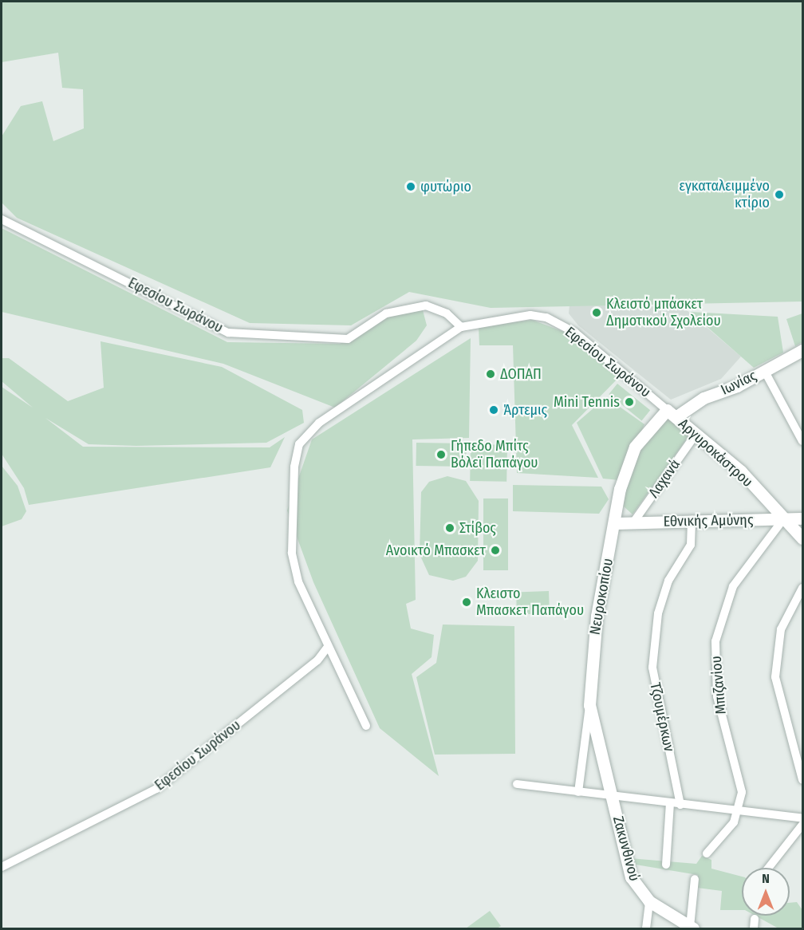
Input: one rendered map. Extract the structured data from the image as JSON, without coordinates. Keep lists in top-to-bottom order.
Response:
{
  "streets": {
    "street": [
      "Εφεσίου Σωράνου",
      "Ιωνίας",
      "Αργυροκάστρου",
      "Λαχανά",
      "Εθνικής Αμύνης",
      "Νευροκοπίου",
      "Μπιζανίου",
      "Τζουμέρκων",
      "Ζακυνθινού"
    ]
  },
  "crossings": [
    ["Εφεσίου Σωράνου", "Ιωνίας"],
    ["Εφεσίου Σωράνου", "Αργυροκάστρου"],
    ["Εφεσίου Σωράνου", "Νευροκοπίου"],
    ["Ιωνίας", "Αργυροκάστρου"],
    ["Ιωνίας", "Νευροκοπίου"],
    ["Αργυροκάστρου", "Λαχανά"],
    ["Αργυροκάστρου", "Εθνικής Αμύνης"],
    ["Αργυροκάστρου", "Νευροκοπίου"],
    ["Αργυροκάστρου", "Μπιζανίου"],
    ["Λαχανά", "Εθνικής Αμύνης"],
    ["Εθνικής Αμύνης", "Νευροκοπίου"],
    ["Εθνικής Αμύνης", "Μπιζανίου"],
    ["Εθνικής Αμύνης", "Τζουμέρκων"],
    ["Νευροκοπίου", "Ζακυνθινού"]
  ],
  "places": [
    "φυτώριο",
    "εγκαταλειμμένο κτίριο",
    "Κλειστό μπάσκετ Δημοτικού Σχολείου",
    "ΔΟΠΑΠ",
    "Mini Tennis",
    "Άρτεμις",
    "Γήπεδο Μπίτς Βόλεϊ Παπάγου",
    "Στίβος",
    "Ανοικτό Μπασκετ",
    "Κλειστο Μπασκετ Παπάγου"
  ],
  "north": "top"
}
